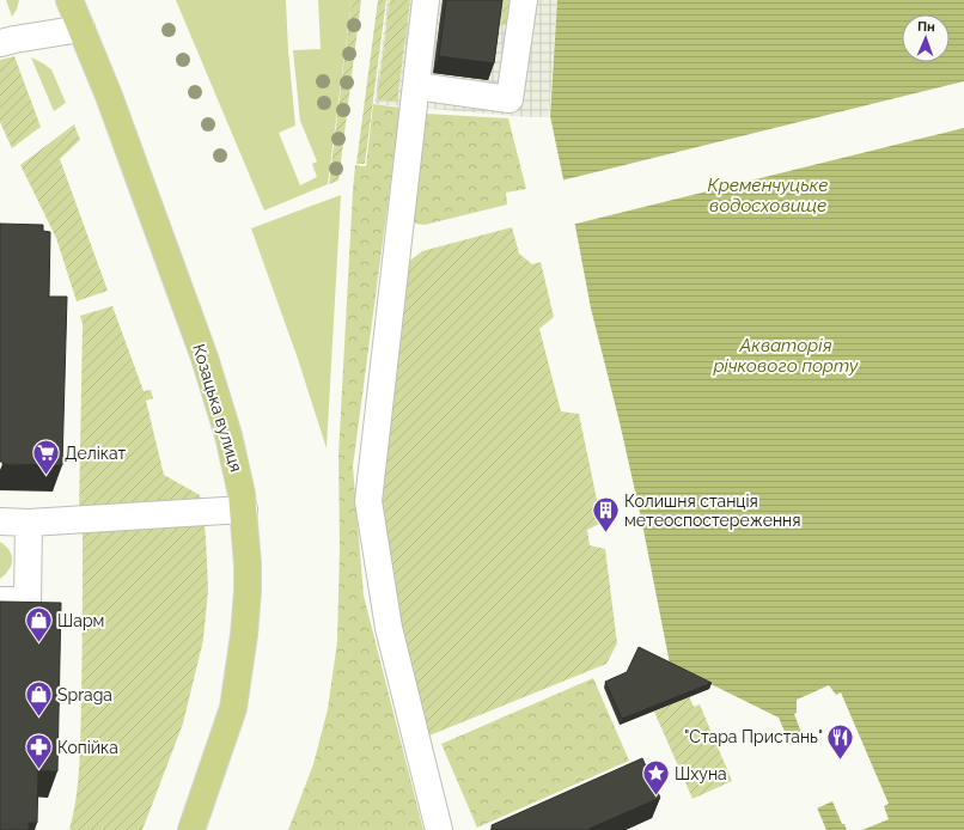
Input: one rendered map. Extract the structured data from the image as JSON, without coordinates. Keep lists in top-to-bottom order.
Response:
{
  "streets": {
    "main road": ["Козацька вулиця"]
  },
  "water": ["Кременчуцьке водосховище", "Акваторія річкового порту"],
  "places": {
    "supermarket": ["Делікат"],
    "building": ["Колишня станція метеоспостереження"],
    "shop": ["Шарм", "Spraga"],
    "restaurant": ["\"Стара Пристань\""],
    "pharmacy": ["Копійка"],
    "place": ["Шхуна"]
  },
  "north": "top"
}
